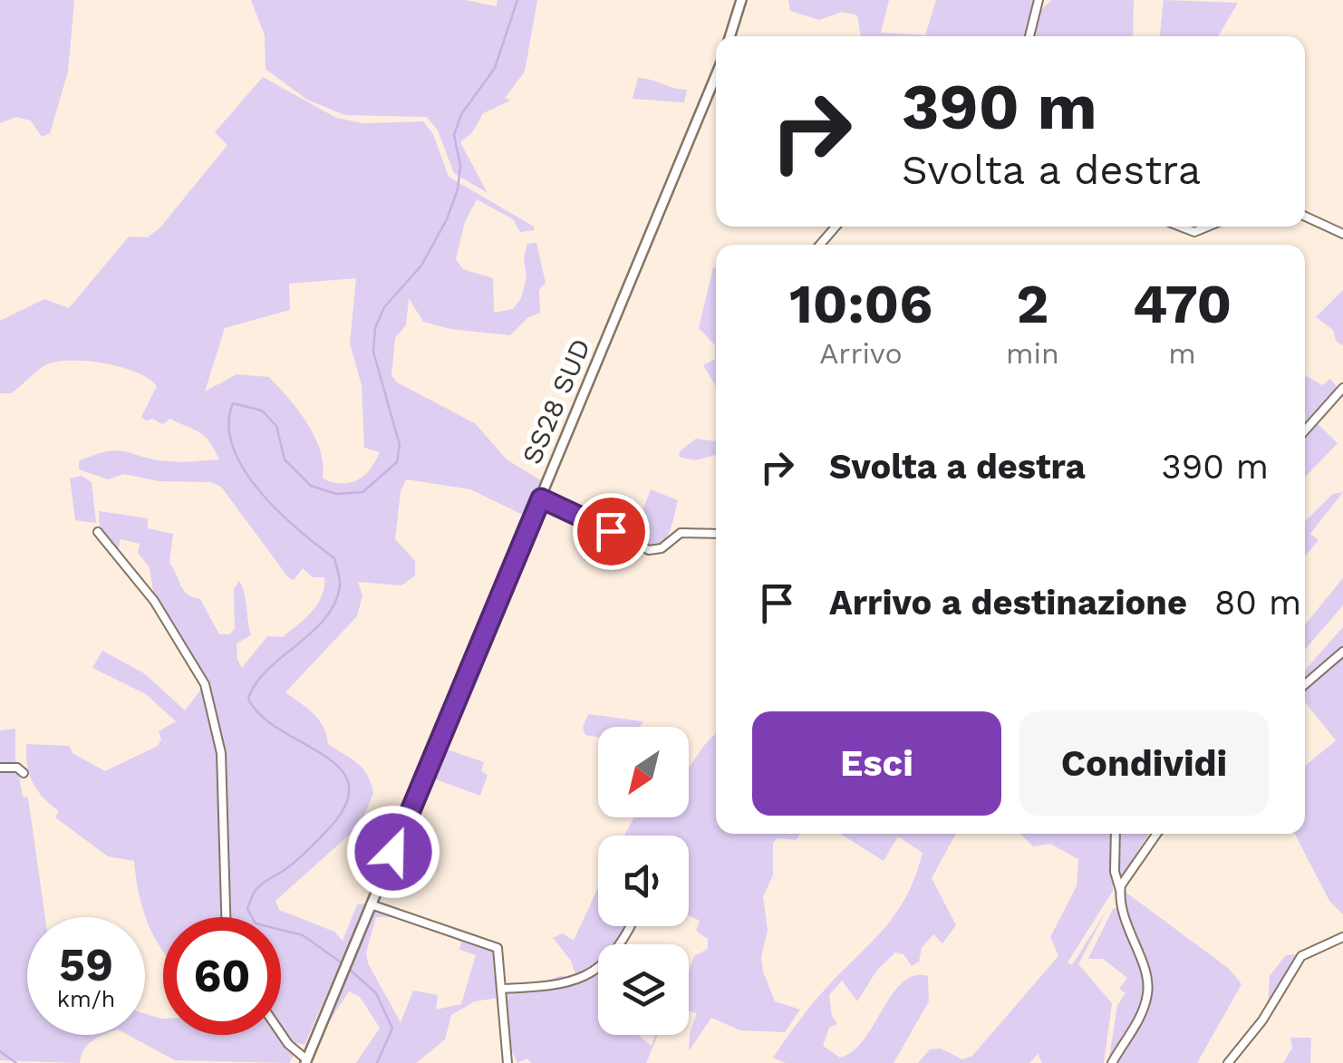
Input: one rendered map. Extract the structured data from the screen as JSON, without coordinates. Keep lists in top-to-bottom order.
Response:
{
  "streets": {
    "main road": ["SS28 SUD"]
  },
  "north": "bottom left",
  "page": {
    "turn": ["390 m", "Svolta a destra"],
    "eta": [
      "10:06",
      "Arrivo",
      "2",
      "min",
      "470",
      "m"
    ],
    "list": [
      {
        "name": "Svolta a destra",
        "value": "390 m"
      },
      {
        "name": "Arrivo a destinazione",
        "value": "80 m"
      }
    ],
    "buttons": ["Esci", "Condividi"],
    "speed": "59 km/h",
    "limit": "60"
  }
}
